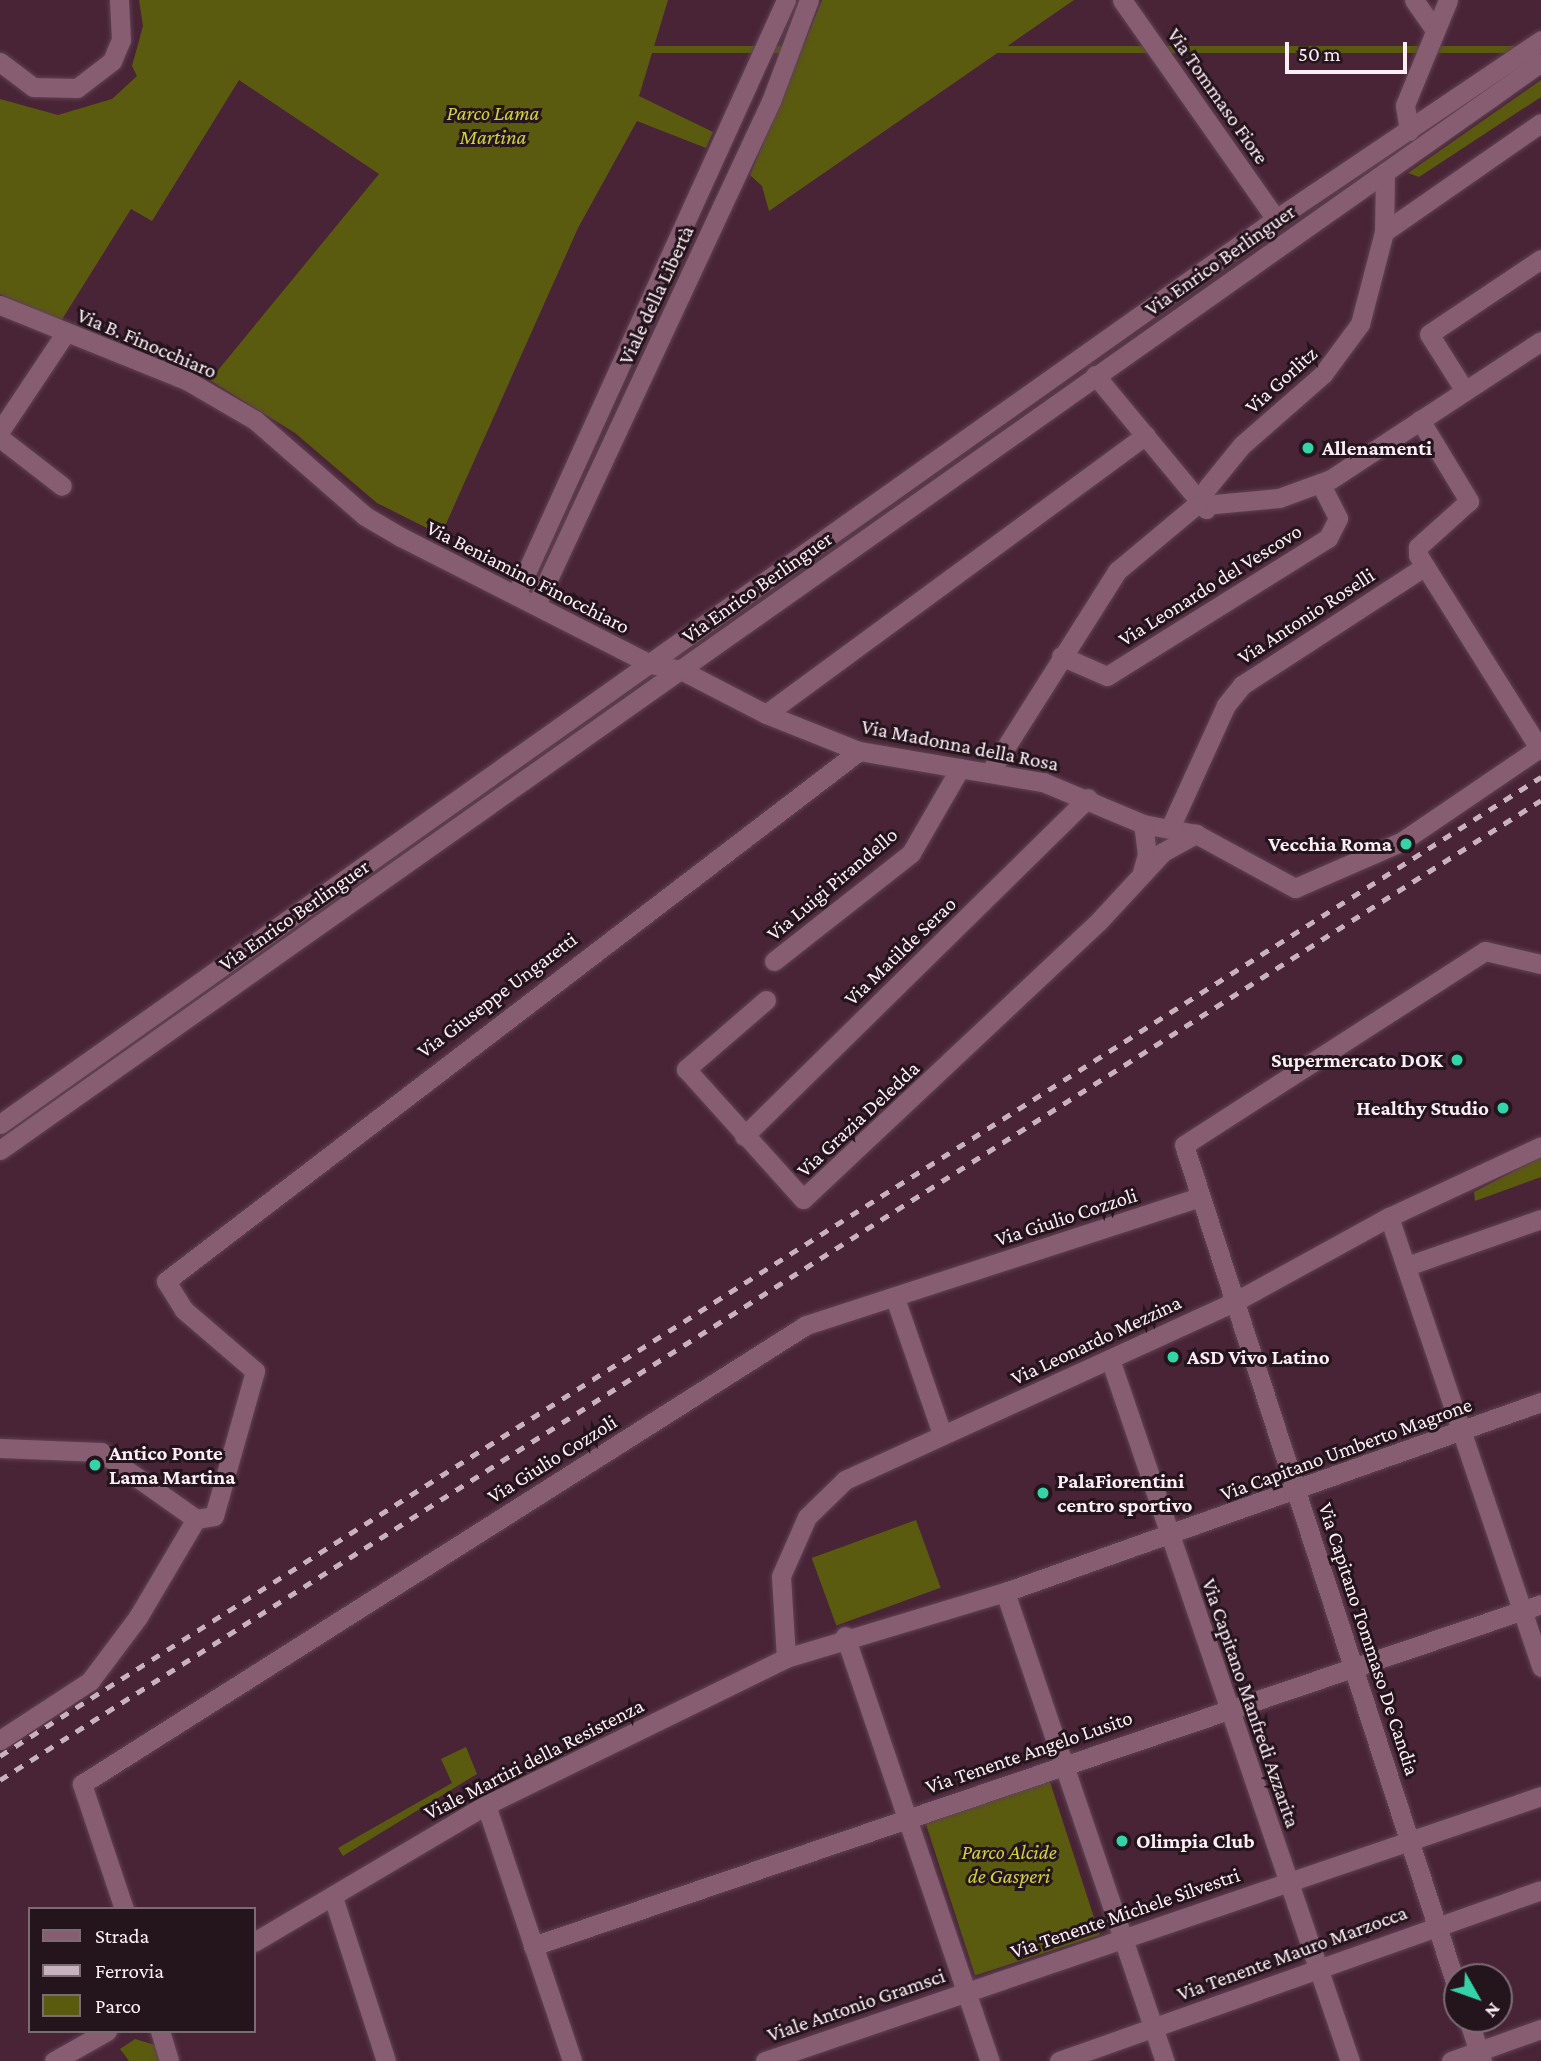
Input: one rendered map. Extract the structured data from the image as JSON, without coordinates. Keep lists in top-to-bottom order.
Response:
{
  "streets": {
    "street": [
      "Via Tommaso Fiore",
      "Via Enrico Berlinguer",
      "Viale della Libertà",
      "Via B. Finocchiaro",
      "Via Gorlitz",
      "Via Beniamino Finocchiaro",
      "Via Leonardo del Vescovo",
      "Via Antonio Roselli",
      "Via Madonna della Rosa",
      "Via Luigi Pirandello",
      "Via Matilde Serao",
      "Via Giuseppe Ungaretti",
      "Via Grazia Deledda",
      "Via Giulio Cozzoli",
      "Via Leonardo Mezzina",
      "Via Capitano Umberto Magrone",
      "Via Capitano Tommaso De Candia",
      "Via Capitano Manfredi Azzarita",
      "Via Tenente Angelo Lusito",
      "Viale Martiri della Resistenza",
      "Via Tenente Michele Silvestri",
      "Via Tenente Mauro Marzocca",
      "Viale Antonio Gramsci"
    ]
  },
  "crossings": [
    ["Via Tommaso Fiore", "Via Enrico Berlinguer"],
    ["Via Enrico Berlinguer", "Via Gorlitz"],
    ["Via Enrico Berlinguer", "Via Beniamino Finocchiaro"],
    ["Via Enrico Berlinguer", "Via Madonna della Rosa"],
    ["Viale della Libertà", "Via Beniamino Finocchiaro"],
    ["Via B. Finocchiaro", "Via Beniamino Finocchiaro"],
    ["Via Gorlitz", "Via Leonardo del Vescovo"],
    ["Via Gorlitz", "Via Madonna della Rosa"],
    ["Via Beniamino Finocchiaro", "Via Madonna della Rosa"],
    ["Via Antonio Roselli", "Via Madonna della Rosa"],
    ["Via Madonna della Rosa", "Via Luigi Pirandello"],
    ["Via Madonna della Rosa", "Via Matilde Serao"],
    ["Via Madonna della Rosa", "Via Giuseppe Ungaretti"],
    ["Via Madonna della Rosa", "Via Grazia Deledda"],
    ["Via Matilde Serao", "Via Grazia Deledda"],
    ["Via Giulio Cozzoli", "Via Capitano Tommaso De Candia"],
    ["Via Leonardo Mezzina", "Via Capitano Tommaso De Candia"],
    ["Via Leonardo Mezzina", "Via Capitano Manfredi Azzarita"],
    ["Via Leonardo Mezzina", "Viale Martiri della Resistenza"],
    ["Via Capitano Umberto Magrone", "Via Capitano Tommaso De Candia"],
    ["Via Capitano Umberto Magrone", "Via Capitano Manfredi Azzarita"],
    ["Via Capitano Umberto Magrone", "Viale Martiri della Resistenza"],
    ["Via Capitano Tommaso De Candia", "Via Tenente Angelo Lusito"],
    ["Via Capitano Tommaso De Candia", "Via Tenente Michele Silvestri"],
    ["Via Capitano Tommaso De Candia", "Via Tenente Mauro Marzocca"],
    ["Via Capitano Manfredi Azzarita", "Via Tenente Angelo Lusito"],
    ["Via Capitano Manfredi Azzarita", "Via Tenente Michele Silvestri"],
    ["Via Capitano Manfredi Azzarita", "Via Tenente Mauro Marzocca"],
    ["Via Tenente Michele Silvestri", "Viale Antonio Gramsci"]
  ],
  "parks": ["Parco Lama Martina", "Parco Alcide de Gasperi"],
  "places": [
    "Allenamenti",
    "Vecchia Roma",
    "Supermercato DOK",
    "Healthy Studio",
    "ASD Vivo Latino",
    "Antico Ponte Lama Martina",
    "PalaFiorentini centro sportivo",
    "Olimpia Club"
  ],
  "legend": ["Strada", "Ferrovia", "Parco"],
  "scale_bar": "50 m",
  "north": "bottom right"
}
